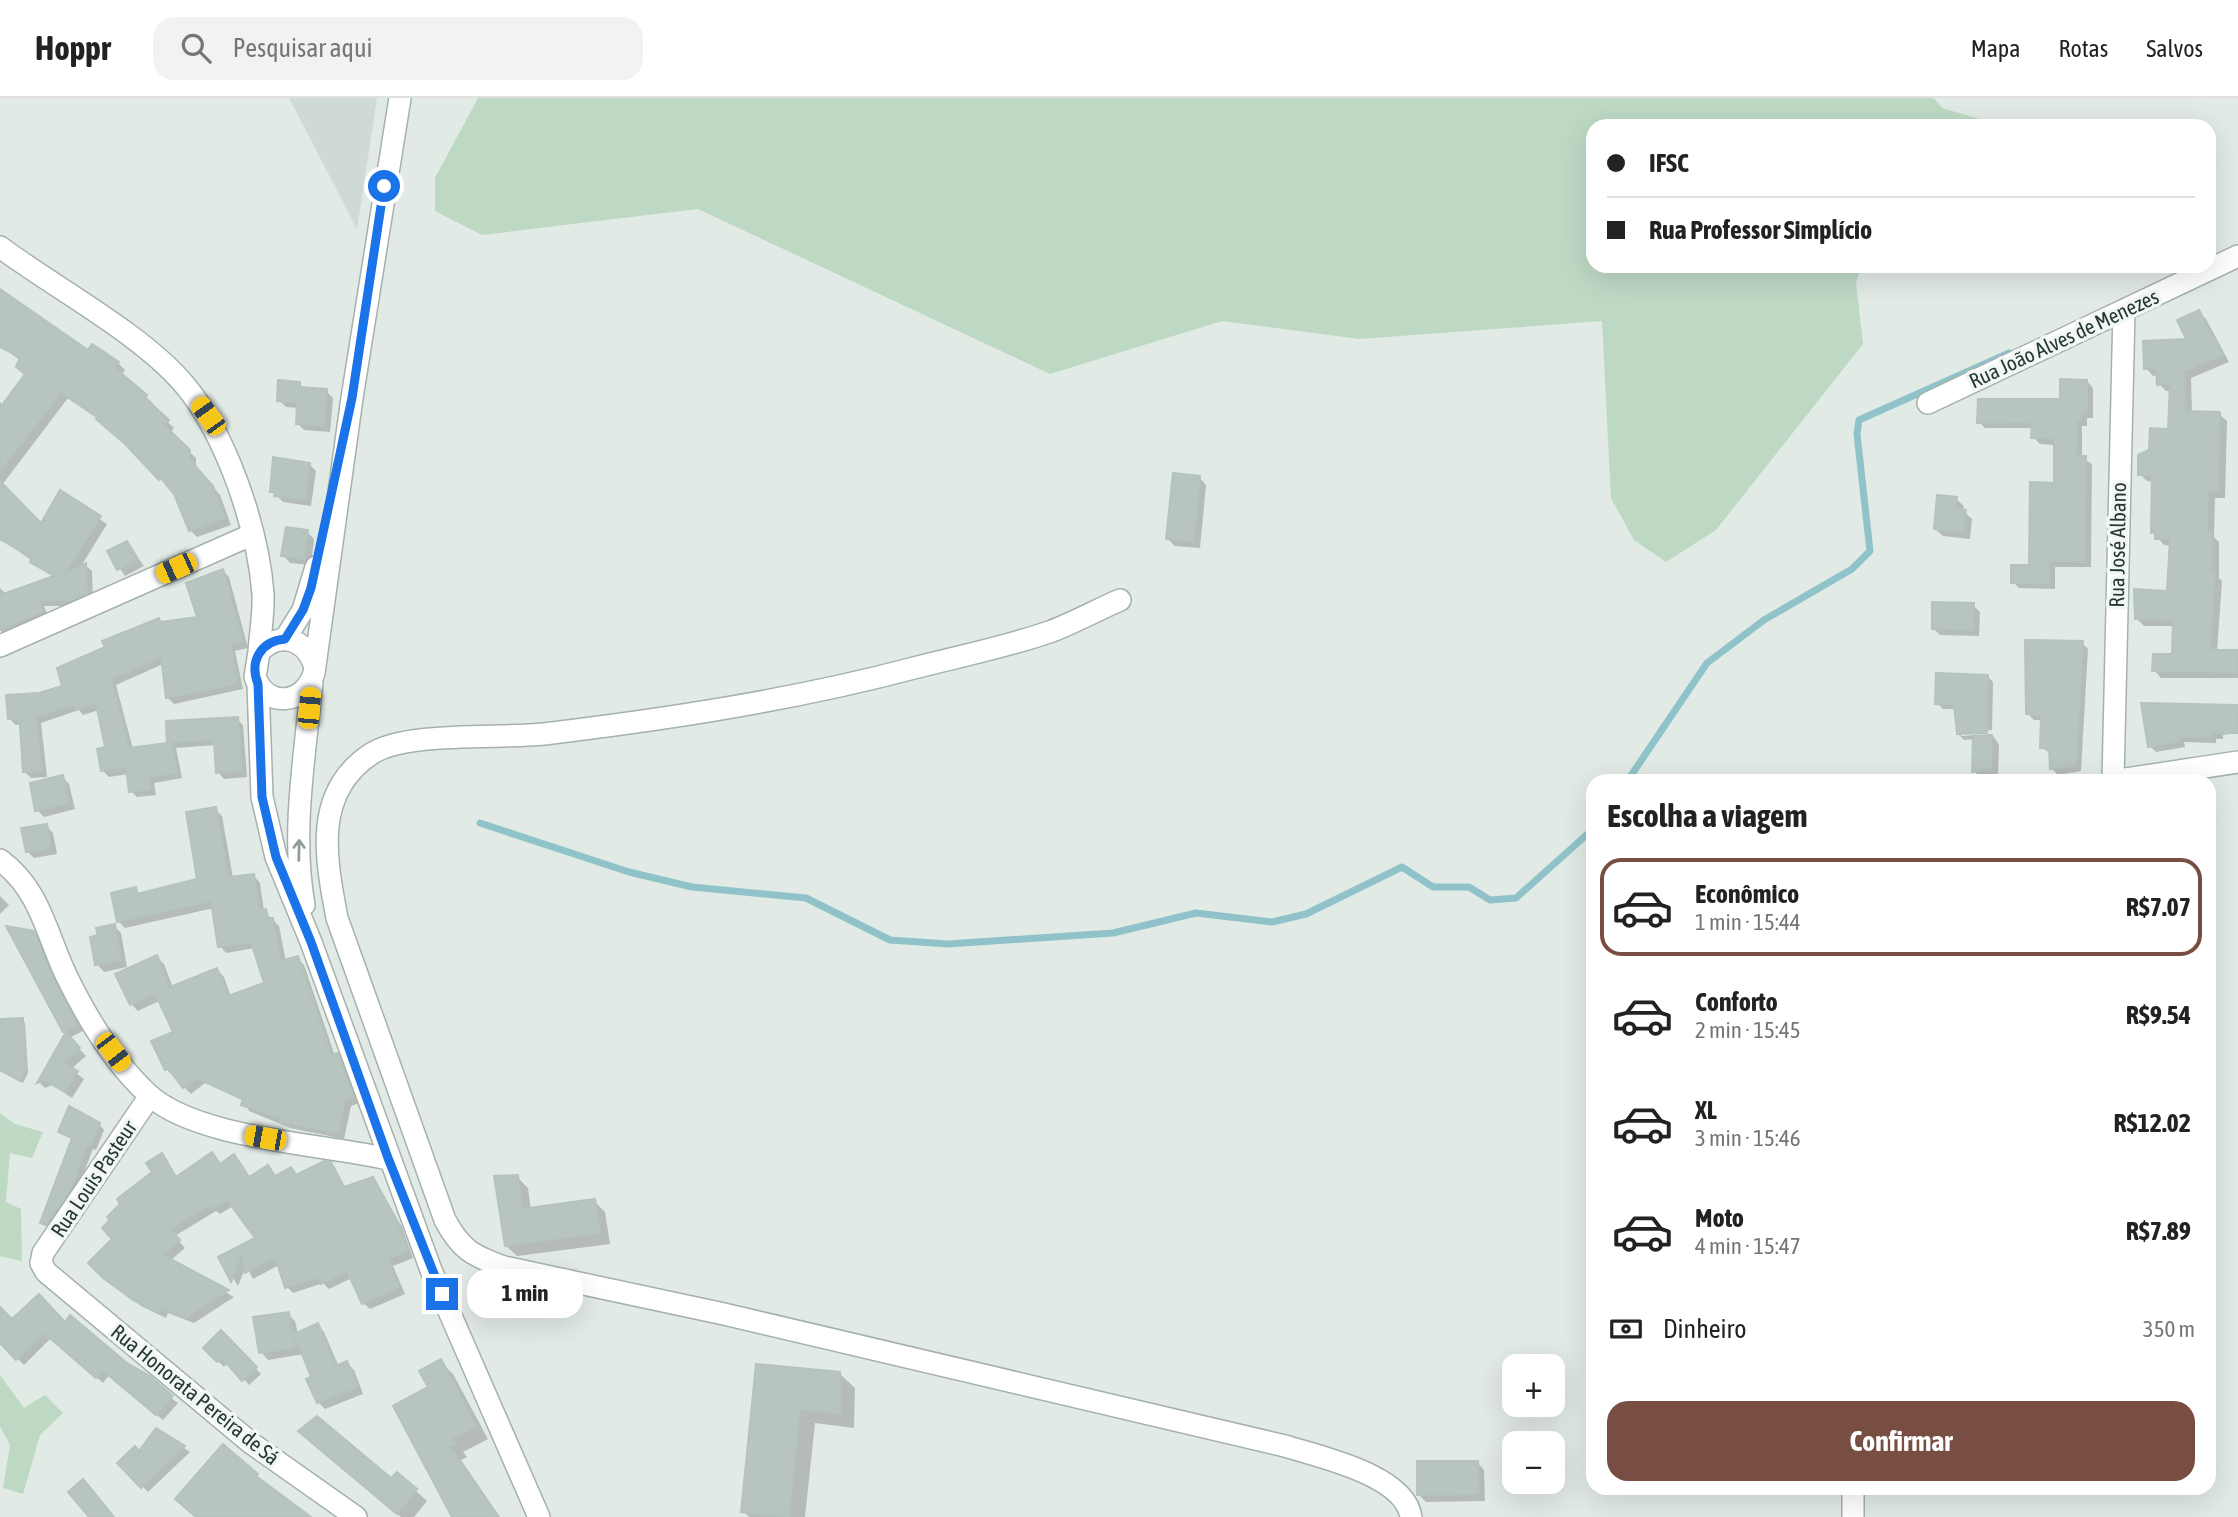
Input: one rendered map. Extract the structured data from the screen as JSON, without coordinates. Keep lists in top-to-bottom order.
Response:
{
  "streets": {
    "street": [
      "Rua João Alves de Menezes",
      "Rua José Albano",
      "Rua Louis Pasteur",
      "Rua Honorata Pereira de Sá"
    ]
  },
  "crossings": [
    ["Rua João Alves de Menezes", "Rua José Albano"],
    ["Rua Louis Pasteur", "Rua Honorata Pereira de Sá"]
  ],
  "page": {
    "header": "Hoppr",
    "search": "Pesquisar aqui",
    "nav": ["Mapa", "Rotas", "Salvos"],
    "banner": ["IFSC", "Rua Professor Simplício"],
    "heading": "Escolha a viagem",
    "list": [
      {
        "name": "Econômico",
        "note": "1 min · 15:44",
        "value": "R$7.07"
      },
      {
        "name": "Conforto",
        "note": "2 min · 15:45",
        "value": "R$9.54"
      },
      {
        "name": "XL",
        "note": "3 min · 15:46",
        "value": "R$12.02"
      },
      {
        "name": "Moto",
        "note": "4 min · 15:47",
        "value": "R$7.89"
      }
    ],
    "bubble": "1 min",
    "pay": ["Dinheiro", "350 m"],
    "map_buttons": ["+", "−"],
    "buttons": "Confirmar"
  }
}
